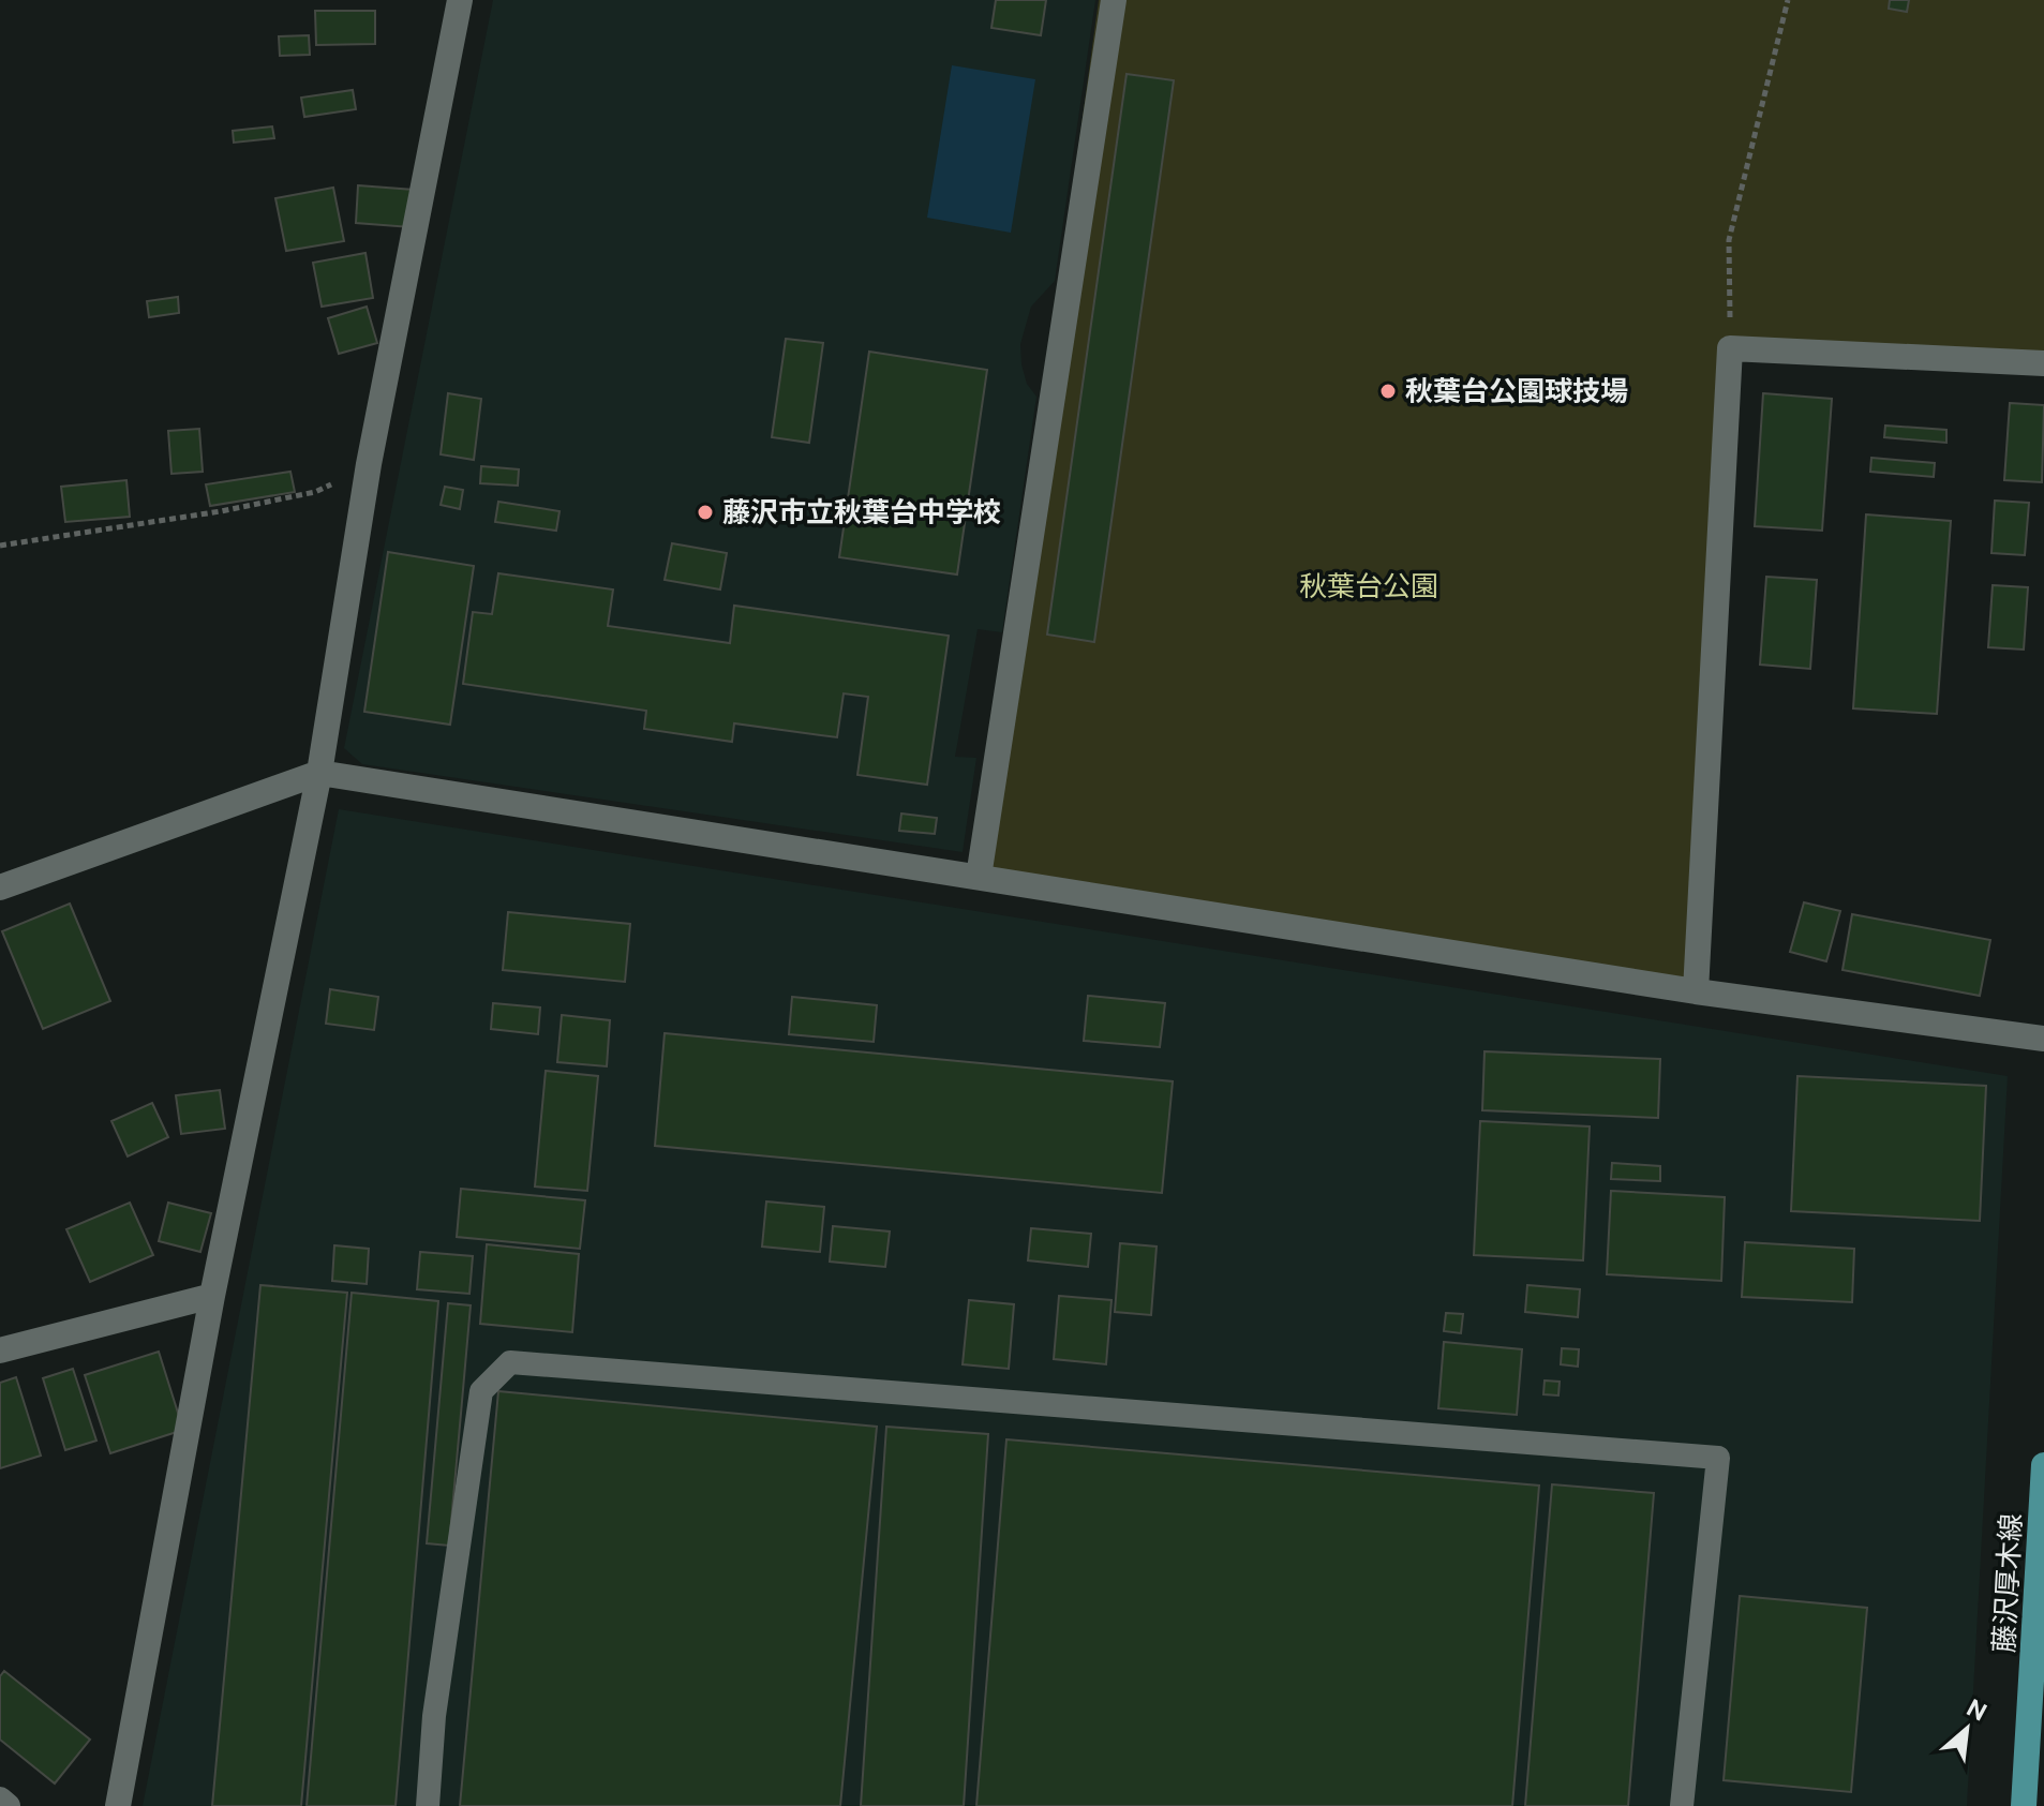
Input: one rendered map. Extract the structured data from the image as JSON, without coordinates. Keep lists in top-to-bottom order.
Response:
{
  "streets": {
    "main road": ["藤沢厚木線"]
  },
  "parks": ["秋葉台公園"],
  "places": ["秋葉台公園球技場", "藤沢市立秋葉台中学校"],
  "north": "top right"
}
